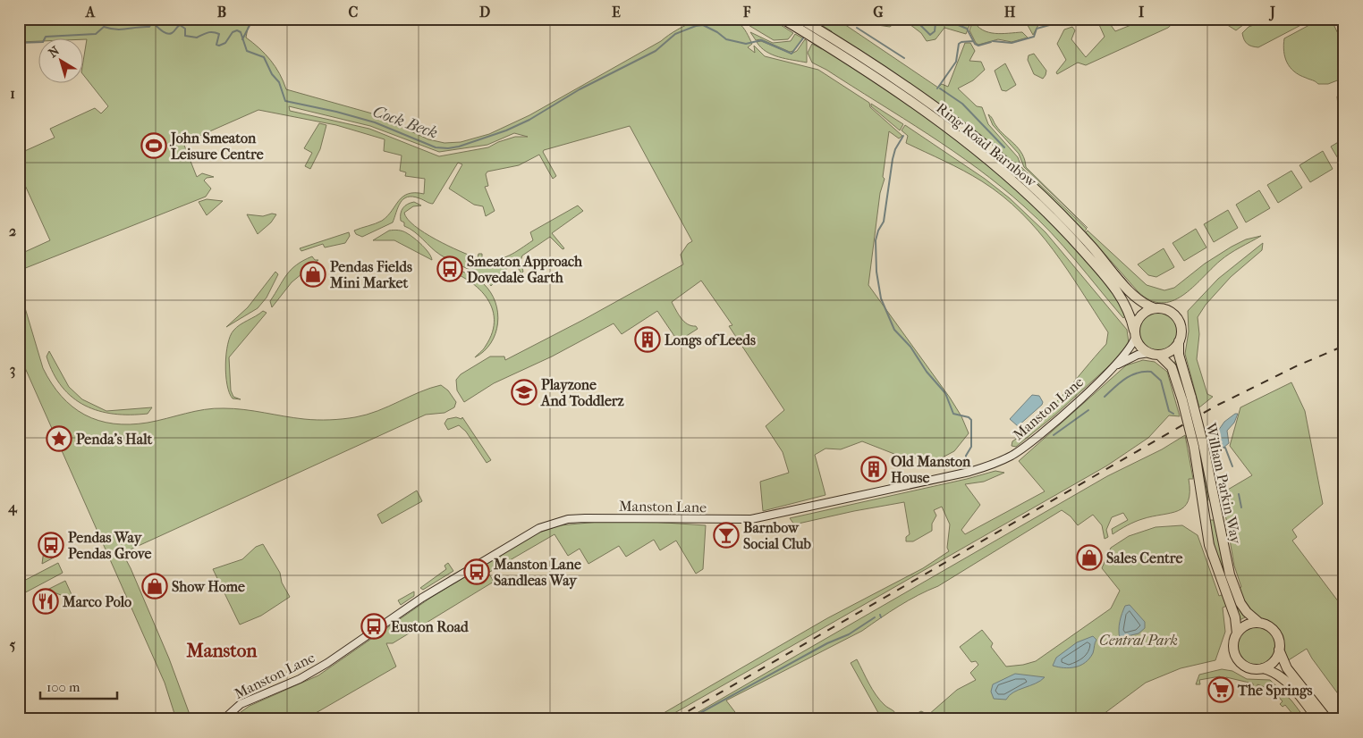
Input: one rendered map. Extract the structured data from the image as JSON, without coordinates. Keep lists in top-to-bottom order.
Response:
{
  "streets": {
    "highway": ["Ring Road Barnbow", "William Parkin Way"],
    "street": ["Manston Lane"]
  },
  "crossings": [
    ["Ring Road Barnbow", "Manston Lane"],
    ["Ring Road Barnbow", "William Parkin Way"],
    ["Manston Lane", "William Parkin Way"]
  ],
  "districts": ["Manston"],
  "water": ["Cock Beck"],
  "parks": ["Central Park"],
  "places": {
    "sports": ["John Smeaton Leisure Centre"],
    "bus stop": [
      "Smeaton Approach Dovedale Garth",
      "Pendas Way Pendas Grove",
      "Manston Lane Sandleas Way",
      "Euston Road"
    ],
    "shop": ["Pendas Fields Mini Market", "Sales Centre", "Show Home"],
    "building": ["Longs of Leeds", "Old Manston House"],
    "school or university": ["Playzone And Toddlerz"],
    "place": ["Penda's Halt"],
    "bar": ["Barnbow Social Club"],
    "restaurant": ["Marco Polo"],
    "supermarket": ["The Springs"]
  },
  "scale_bar": "100 m",
  "north": "top left",
  "grid": {
    "columns": [
      "A",
      "B",
      "C",
      "D",
      "E",
      "F",
      "G",
      "H",
      "I",
      "J"
    ],
    "rows": [
      "1",
      "2",
      "3",
      "4",
      "5"
    ]
  }
}
